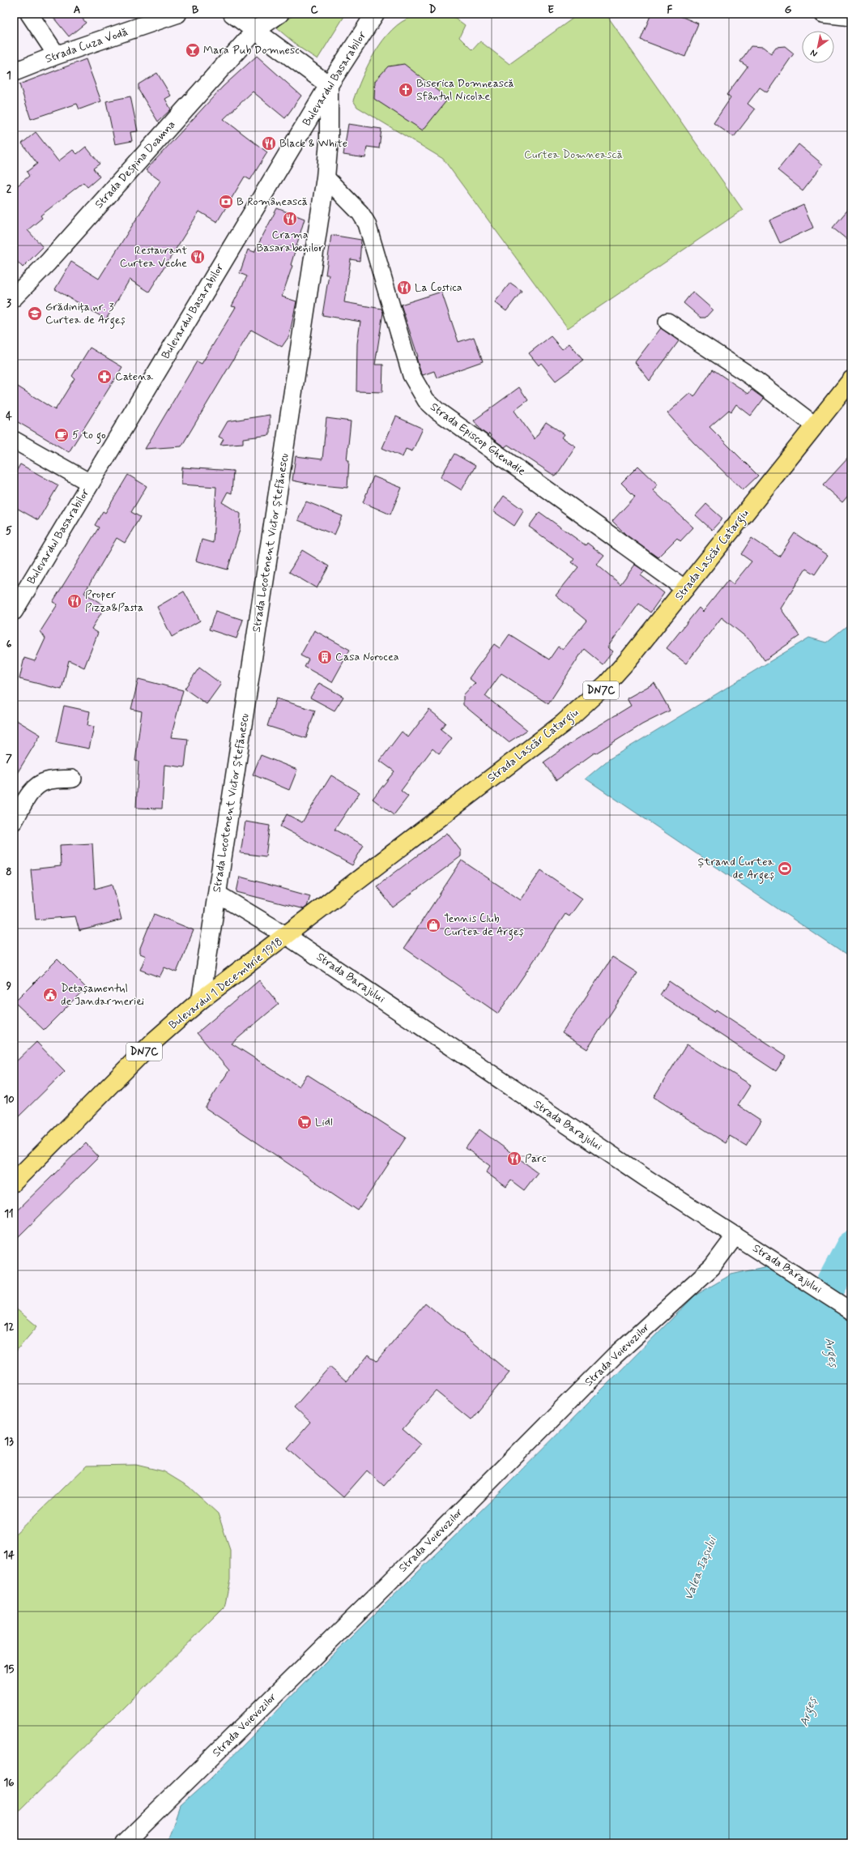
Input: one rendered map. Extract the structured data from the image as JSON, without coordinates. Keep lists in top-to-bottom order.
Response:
{
  "streets": {
    "main road": [
      "Strada Cuza Vodă",
      "Bulevardul Basarabilor",
      "Strada Despina Doamna",
      "Strada Locotenent Victor Ștefănescu",
      "Strada Lascăr Catargiu",
      "DN7C",
      "Bulevardul 1 Decembrie 1918"
    ],
    "street": ["Strada Episcop Ghenadie", "Strada Barajului", "Strada Voievozilor"]
  },
  "crossings": [
    ["Bulevardul Basarabilor", "Strada Locotenent Victor Ștefănescu"],
    ["Strada Episcop Ghenadie", "Strada Locotenent Victor Ștefănescu"],
    ["Strada Episcop Ghenadie", "Strada Lascăr Catargiu"],
    ["Strada Locotenent Victor Ștefănescu", "Strada Barajului"],
    ["Strada Locotenent Victor Ștefănescu", "Bulevardul 1 Decembrie 1918"],
    ["Strada Lascăr Catargiu", "Strada Barajului"],
    ["Strada Lascăr Catargiu", "Bulevardul 1 Decembrie 1918"],
    ["Strada Barajului", "Bulevardul 1 Decembrie 1918"],
    ["Strada Barajului", "Strada Voievozilor"]
  ],
  "water": ["Argeș", "Valea Iașului"],
  "parks": ["Curtea Domnească"],
  "places": {
    "bar": ["Mara Pub Domnesc"],
    "church": ["Biserica Domnească Sfântul Nicolae"],
    "restaurant": [
      "Black & White",
      "Crama Basarabenilor",
      "Restaurant Curtea Veche",
      "La Costica",
      "Proper Pizza&Pasta",
      "Parc"
    ],
    "bank": ["B Românească"],
    "school or university": ["Grădinița nr. 3 Curtea de Argeș"],
    "pharmacy": ["Catena"],
    "cafe": ["5 to go"],
    "building": ["Casa Norocea"],
    "sports": ["Ștrand Curtea de Argeș"],
    "shop": ["Tennis Club Curtea de Argeș"],
    "public building": ["Detașamentul de Jandarmeriei"],
    "supermarket": ["Lidl"]
  },
  "north": "bottom left",
  "grid": {
    "columns": [
      "A",
      "B",
      "C",
      "D",
      "E",
      "F",
      "G"
    ],
    "rows": [
      "1",
      "2",
      "3",
      "4",
      "5",
      "6",
      "7",
      "8",
      "9",
      "10",
      "11",
      "12",
      "13",
      "14",
      "15",
      "16"
    ]
  }
}
